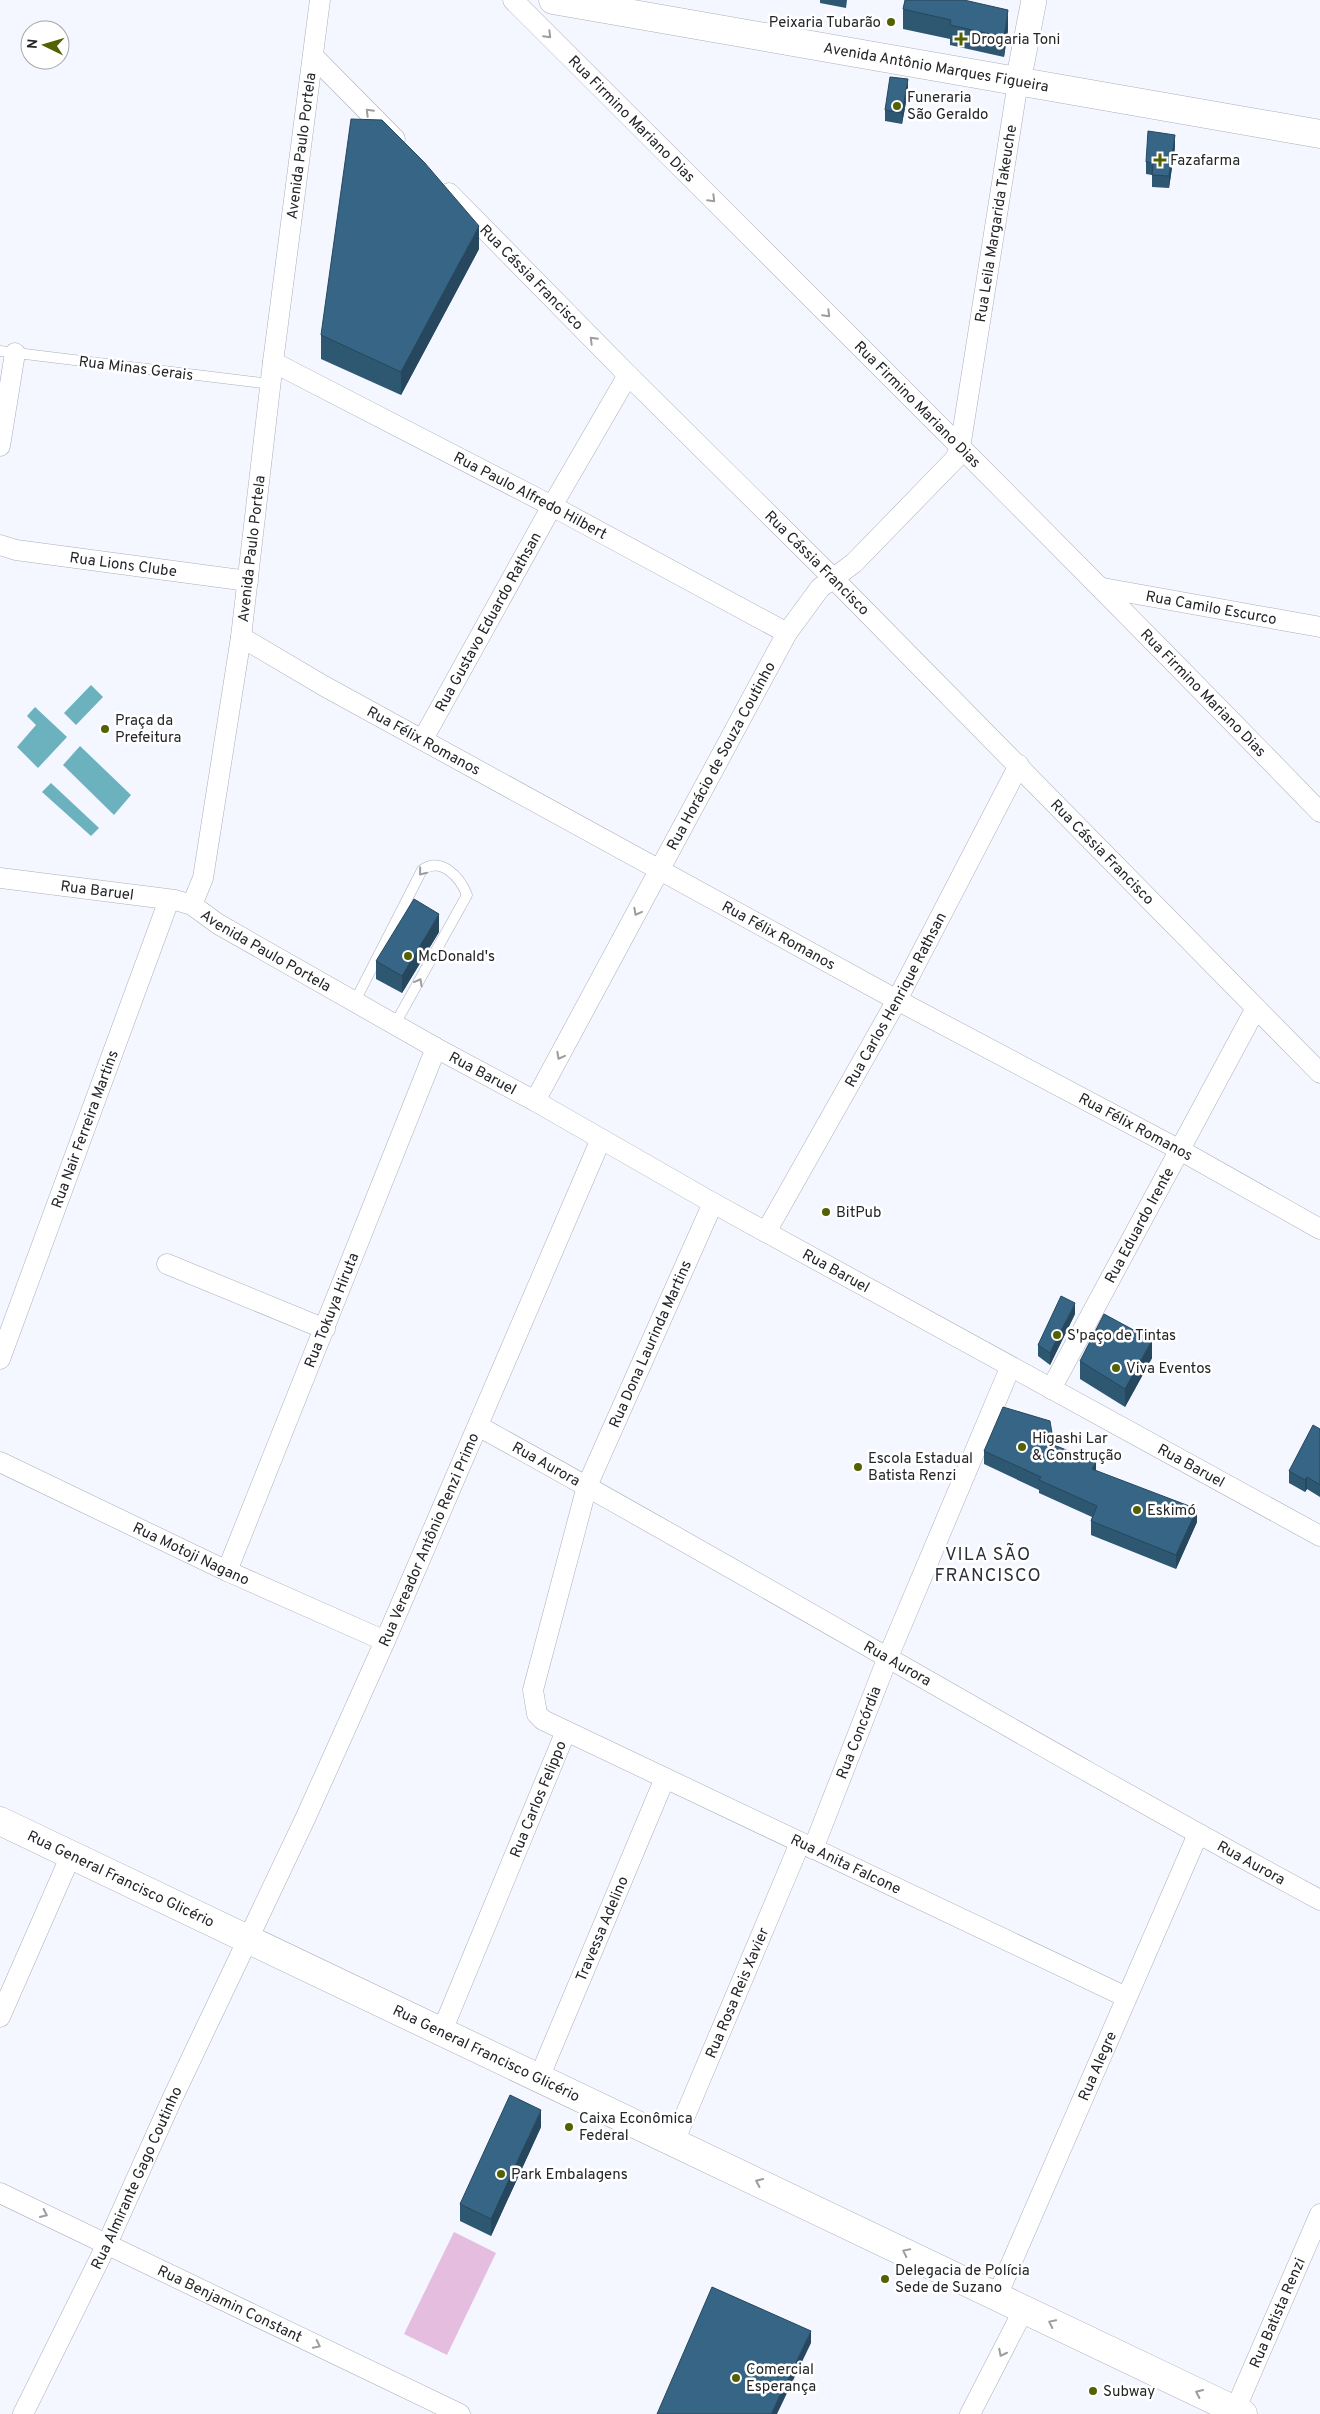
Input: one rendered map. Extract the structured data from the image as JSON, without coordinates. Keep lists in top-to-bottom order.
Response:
{
  "streets": {
    "main road": ["Avenida Antônio Marques Figueira", "Rua General Francisco Glicério"],
    "street": [
      "Rua Firmino Mariano Dias",
      "Avenida Paulo Portela",
      "Rua Leila Margarida Takeuche",
      "Rua Cássia Francisco",
      "Rua Paulo Alfredo Hilbert",
      "Rua Lions Clube",
      "Rua Camilo Escurco",
      "Rua Gustavo Eduardo Rathsan",
      "Rua Félix Romanos",
      "Rua Horácio de Souza Coutinho",
      "Rua Baruel",
      "Rua Carlos Henrique Rathsan",
      "Rua Nair Ferreira Martins",
      "Rua Eduardo Irente",
      "Rua Tokuya Hiruta",
      "Rua Dona Laurinda Martins",
      "Rua Aurora",
      "Rua Vereador Antônio Renzi Primo",
      "Rua Motoji Nagano",
      "Rua Concórdia",
      "Rua Carlos Felippo",
      "Rua Anita Falcone",
      "Travessa Adelino",
      "Rua Rosa Reis Xavier",
      "Rua Alegre",
      "Rua Almirante Gago Coutinho",
      "Rua Benjamin Constant",
      "Rua Batista Renzi"
    ],
    "lane": ["Rua Minas Gerais"]
  },
  "crossings": [
    ["Avenida Antônio Marques Figueira", "Rua Leila Margarida Takeuche"],
    ["Rua Firmino Mariano Dias", "Rua Leila Margarida Takeuche"],
    ["Rua Firmino Mariano Dias", "Rua Camilo Escurco"],
    ["Rua Firmino Mariano Dias", "Rua Horácio de Souza Coutinho"],
    ["Avenida Paulo Portela", "Rua Minas Gerais"],
    ["Avenida Paulo Portela", "Rua Paulo Alfredo Hilbert"],
    ["Avenida Paulo Portela", "Rua Lions Clube"],
    ["Avenida Paulo Portela", "Rua Félix Romanos"],
    ["Avenida Paulo Portela", "Rua Baruel"],
    ["Rua Leila Margarida Takeuche", "Rua Horácio de Souza Coutinho"],
    ["Rua Cássia Francisco", "Rua Gustavo Eduardo Rathsan"],
    ["Rua Cássia Francisco", "Rua Horácio de Souza Coutinho"],
    ["Rua Cássia Francisco", "Rua Carlos Henrique Rathsan"],
    ["Rua Cássia Francisco", "Rua Eduardo Irente"],
    ["Rua Paulo Alfredo Hilbert", "Rua Gustavo Eduardo Rathsan"],
    ["Rua Paulo Alfredo Hilbert", "Rua Horácio de Souza Coutinho"],
    ["Rua Gustavo Eduardo Rathsan", "Rua Félix Romanos"],
    ["Rua Félix Romanos", "Rua Horácio de Souza Coutinho"],
    ["Rua Félix Romanos", "Rua Carlos Henrique Rathsan"],
    ["Rua Félix Romanos", "Rua Eduardo Irente"],
    ["Rua Horácio de Souza Coutinho", "Rua Baruel"],
    ["Rua Baruel", "Rua Carlos Henrique Rathsan"],
    ["Rua Baruel", "Rua Nair Ferreira Martins"],
    ["Rua Baruel", "Rua Eduardo Irente"],
    ["Rua Baruel", "Rua Tokuya Hiruta"],
    ["Rua Baruel", "Rua Dona Laurinda Martins"],
    ["Rua Baruel", "Rua Vereador Antônio Renzi Primo"],
    ["Rua Baruel", "Rua Concórdia"],
    ["Rua Tokuya Hiruta", "Rua Motoji Nagano"],
    ["Rua Dona Laurinda Martins", "Rua Aurora"],
    ["Rua Dona Laurinda Martins", "Rua Carlos Felippo"],
    ["Rua Aurora", "Rua Vereador Antônio Renzi Primo"],
    ["Rua Aurora", "Rua Concórdia"],
    ["Rua Aurora", "Rua Carlos Felippo"],
    ["Rua Aurora", "Rua Alegre"],
    ["Rua Vereador Antônio Renzi Primo", "Rua Motoji Nagano"],
    ["Rua Vereador Antônio Renzi Primo", "Rua General Francisco Glicério"],
    ["Rua Vereador Antônio Renzi Primo", "Rua Almirante Gago Coutinho"],
    ["Rua Concórdia", "Rua Anita Falcone"],
    ["Rua Concórdia", "Rua Rosa Reis Xavier"],
    ["Rua Carlos Felippo", "Rua Anita Falcone"],
    ["Rua Carlos Felippo", "Rua General Francisco Glicério"],
    ["Rua Anita Falcone", "Travessa Adelino"],
    ["Rua Anita Falcone", "Rua Rosa Reis Xavier"],
    ["Rua Anita Falcone", "Rua Alegre"],
    ["Rua General Francisco Glicério", "Travessa Adelino"],
    ["Rua General Francisco Glicério", "Rua Rosa Reis Xavier"],
    ["Rua General Francisco Glicério", "Rua Alegre"],
    ["Rua General Francisco Glicério", "Rua Almirante Gago Coutinho"],
    ["Rua General Francisco Glicério", "Rua Batista Renzi"],
    ["Rua Almirante Gago Coutinho", "Rua Benjamin Constant"]
  ],
  "one_way": ["Rua Firmino Mariano Dias", "Rua General Francisco Glicério", "Rua Benjamin Constant"],
  "districts": ["VILA SÃO FRANCISCO"],
  "places": {
    "other": [
      "Peixaria Tubarão",
      "Funeraria São Geraldo",
      "Praça da Prefeitura",
      "McDonald's",
      "BitPub",
      "S'paço de Tintas",
      "Viva Eventos",
      "Higashi Lar & Construção",
      "Escola Estadual Batista Renzi",
      "Eskimó",
      "Caixa Econômica Federal",
      "Park Embalagens",
      "Delegacia de Polícia Sede de Suzano",
      "Comercial Esperança",
      "Subway"
    ],
    "health": ["Drogaria Toni", "Fazafarma"]
  },
  "north": "left"
}
